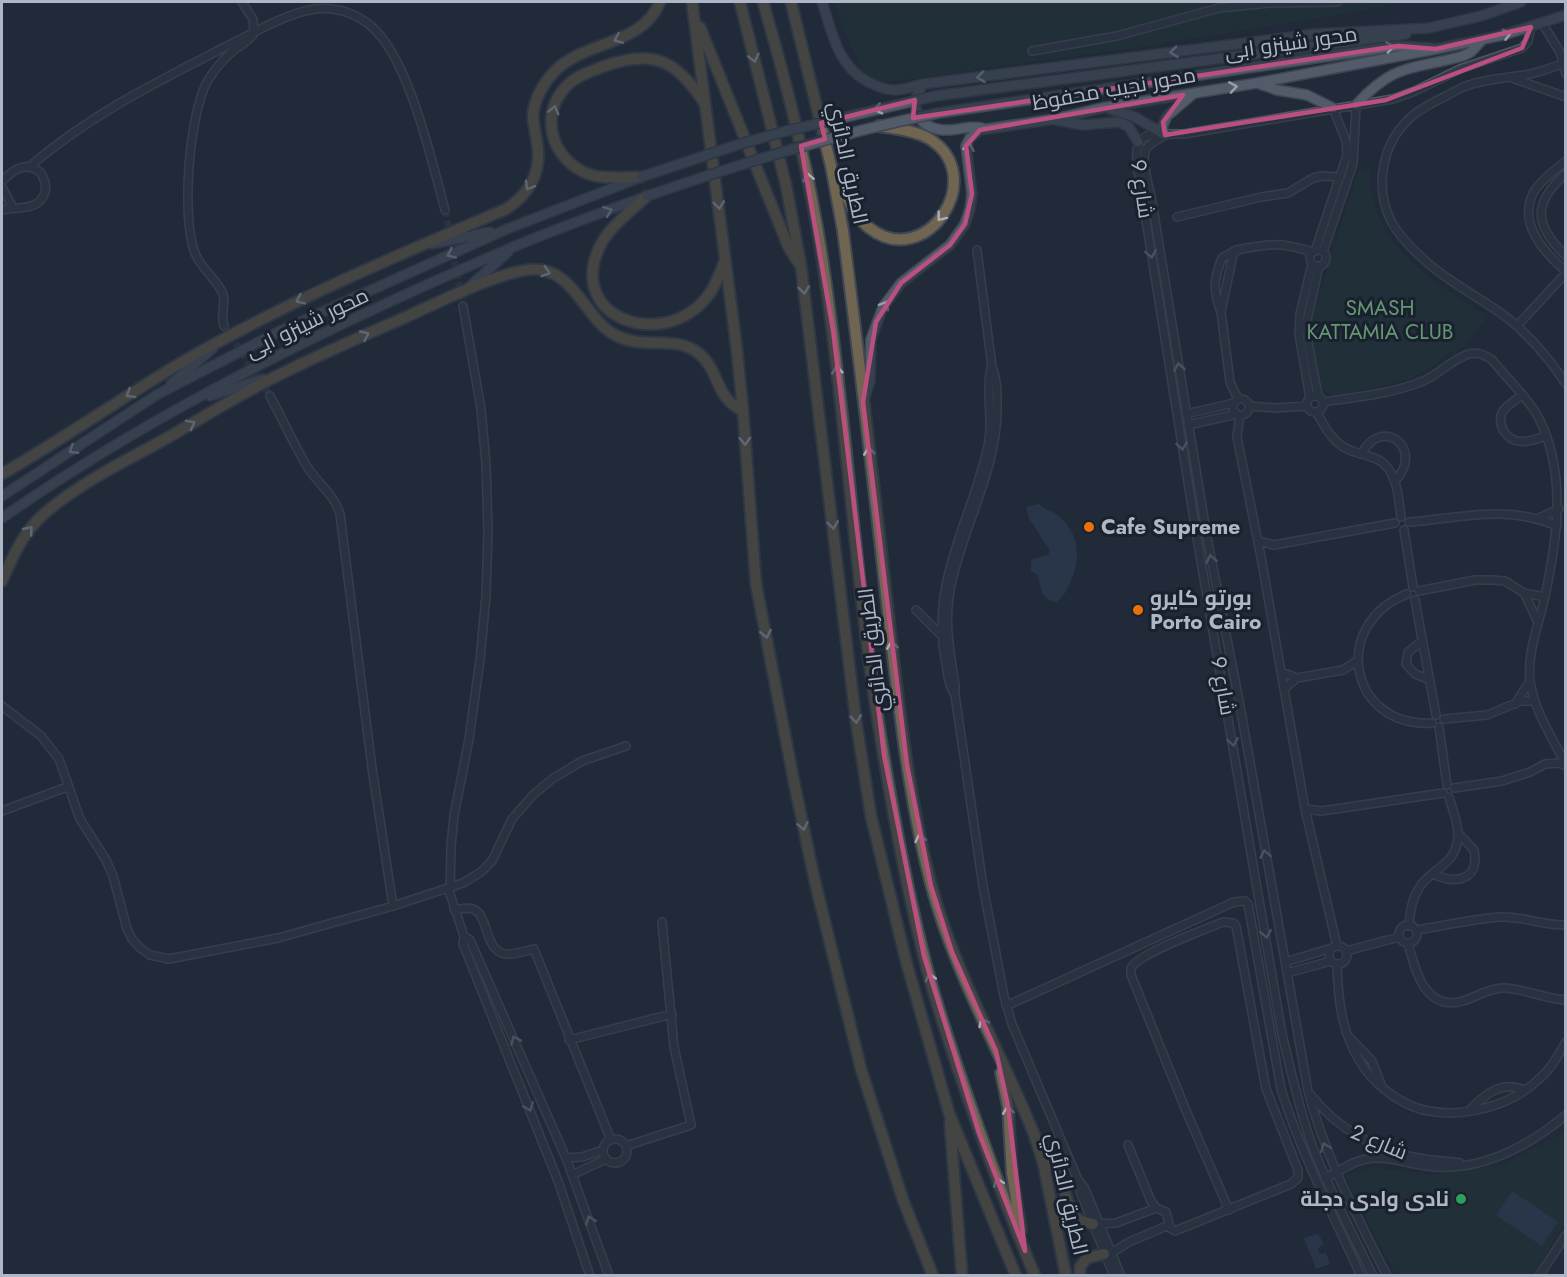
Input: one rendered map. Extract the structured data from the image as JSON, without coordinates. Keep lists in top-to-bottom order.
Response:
{
  "streets": {
    "highway": ["الطريق الدائري"],
    "main road": ["محور شينزو ابى", "محور نجيب محفوظ"],
    "street": ["شارع 9", "شارع 2"]
  },
  "crossings": [
    ["محور شينزو ابى", "محور نجيب محفوظ"],
    ["شارع 9", "شارع 2"]
  ],
  "parks": ["SMASH KATTAMIA CLUB"],
  "places": ["Cafe Supreme", "بورتو كايرو Porto Cairo", "نادى وادى دجلة"]
}
